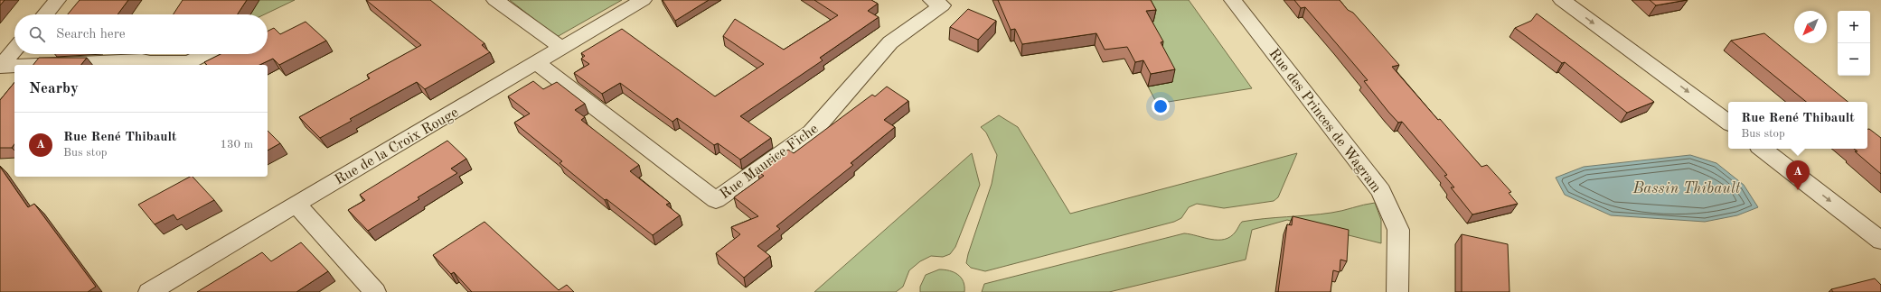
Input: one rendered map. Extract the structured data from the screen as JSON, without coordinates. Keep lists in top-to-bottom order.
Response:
{
  "streets": {
    "street": ["Rue des Princes de Wagram", "Rue de la Croix Rouge", "Rue Maurice Fiche"]
  },
  "crossings": [
    ["Rue de la Croix Rouge", "Rue Maurice Fiche"]
  ],
  "water": ["Bassin Thibault"],
  "north": "bottom left",
  "page": {
    "map_buttons": ["+", "−"],
    "search": "Search here",
    "heading": "Nearby",
    "popup": ["Rue René Thibault", "Bus stop"],
    "list": [
      {
        "mark": "A",
        "name": "Rue René Thibault",
        "note": "Bus stop",
        "value": "130 m"
      }
    ],
    "pins": "A"
  }
}
